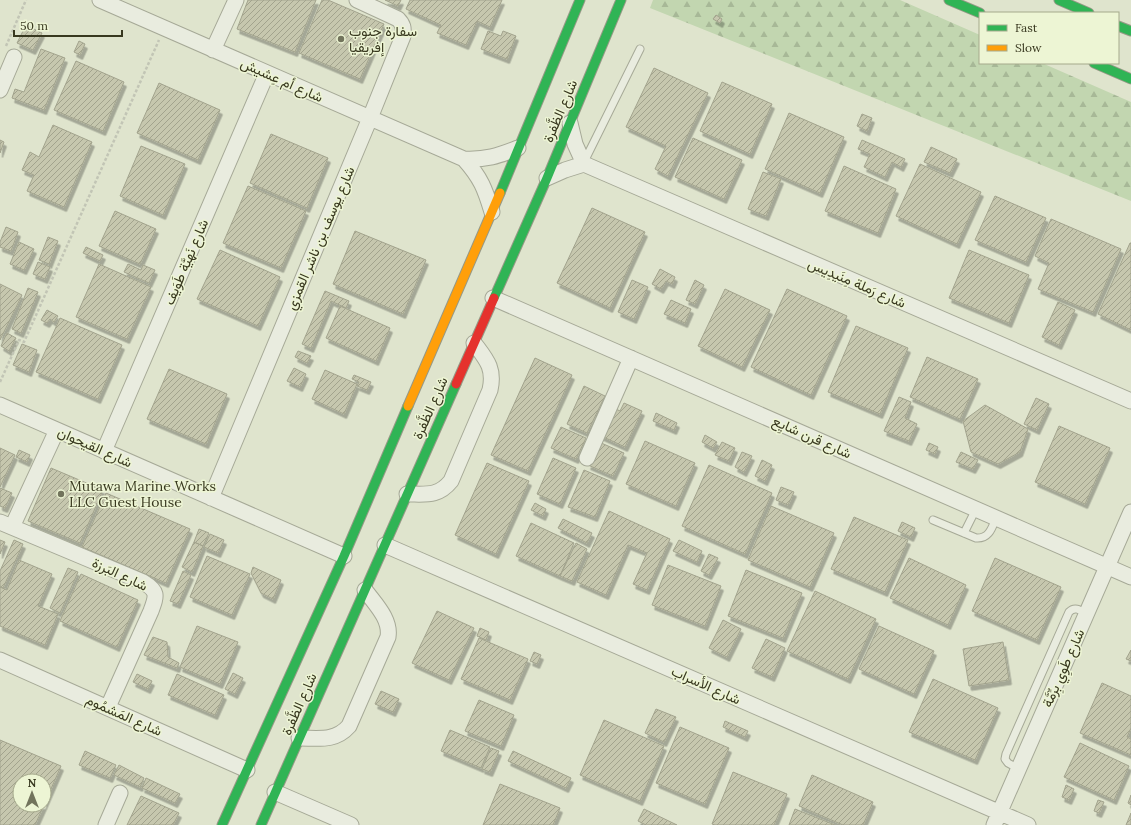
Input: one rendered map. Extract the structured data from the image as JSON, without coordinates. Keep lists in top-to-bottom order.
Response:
{
  "streets": {
    "main road": ["شارع الظَّفرة"],
    "street": [
      "شارع أم عِشيش",
      "شارع يوسف بن ناشر القمزي",
      "شارع نَهيَّة طَوَيف",
      "شارع رَملة مِنَيدِيس",
      "شارع قرن شايِع",
      "شارع القيحوان",
      "شارع البَرزة",
      "شارع طَوِي بِرِّمَّة",
      "شارع الأسراب",
      "شارع المَشمُوم"
    ]
  },
  "crossings": [
    ["شارع أم عِشيش", "شارع الظَّفرة"],
    ["شارع أم عِشيش", "شارع يوسف بن ناشر القمزي"],
    ["شارع أم عِشيش", "شارع نَهيَّة طَوَيف"],
    ["شارع الظَّفرة", "شارع قرن شايِع"],
    ["شارع الظَّفرة", "شارع القيحوان"],
    ["شارع الظَّفرة", "شارع الأسراب"],
    ["شارع الظَّفرة", "شارع المَشمُوم"],
    ["شارع يوسف بن ناشر القمزي", "شارع القيحوان"],
    ["شارع نَهيَّة طَوَيف", "شارع القيحوان"],
    ["شارع قرن شايِع", "شارع طَوِي بِرِّمَّة"],
    ["شارع القيحوان", "شارع البَرزة"],
    ["شارع البَرزة", "شارع المَشمُوم"],
    ["شارع طَوِي بِرِّمَّة", "شارع الأسراب"]
  ],
  "places": ["سفارة جنوب إفريقيا", "Mutawa Marine Works LLC Guest House"],
  "legend": ["Fast", "Slow"],
  "scale_bar": "50 m",
  "north": "top"
}
